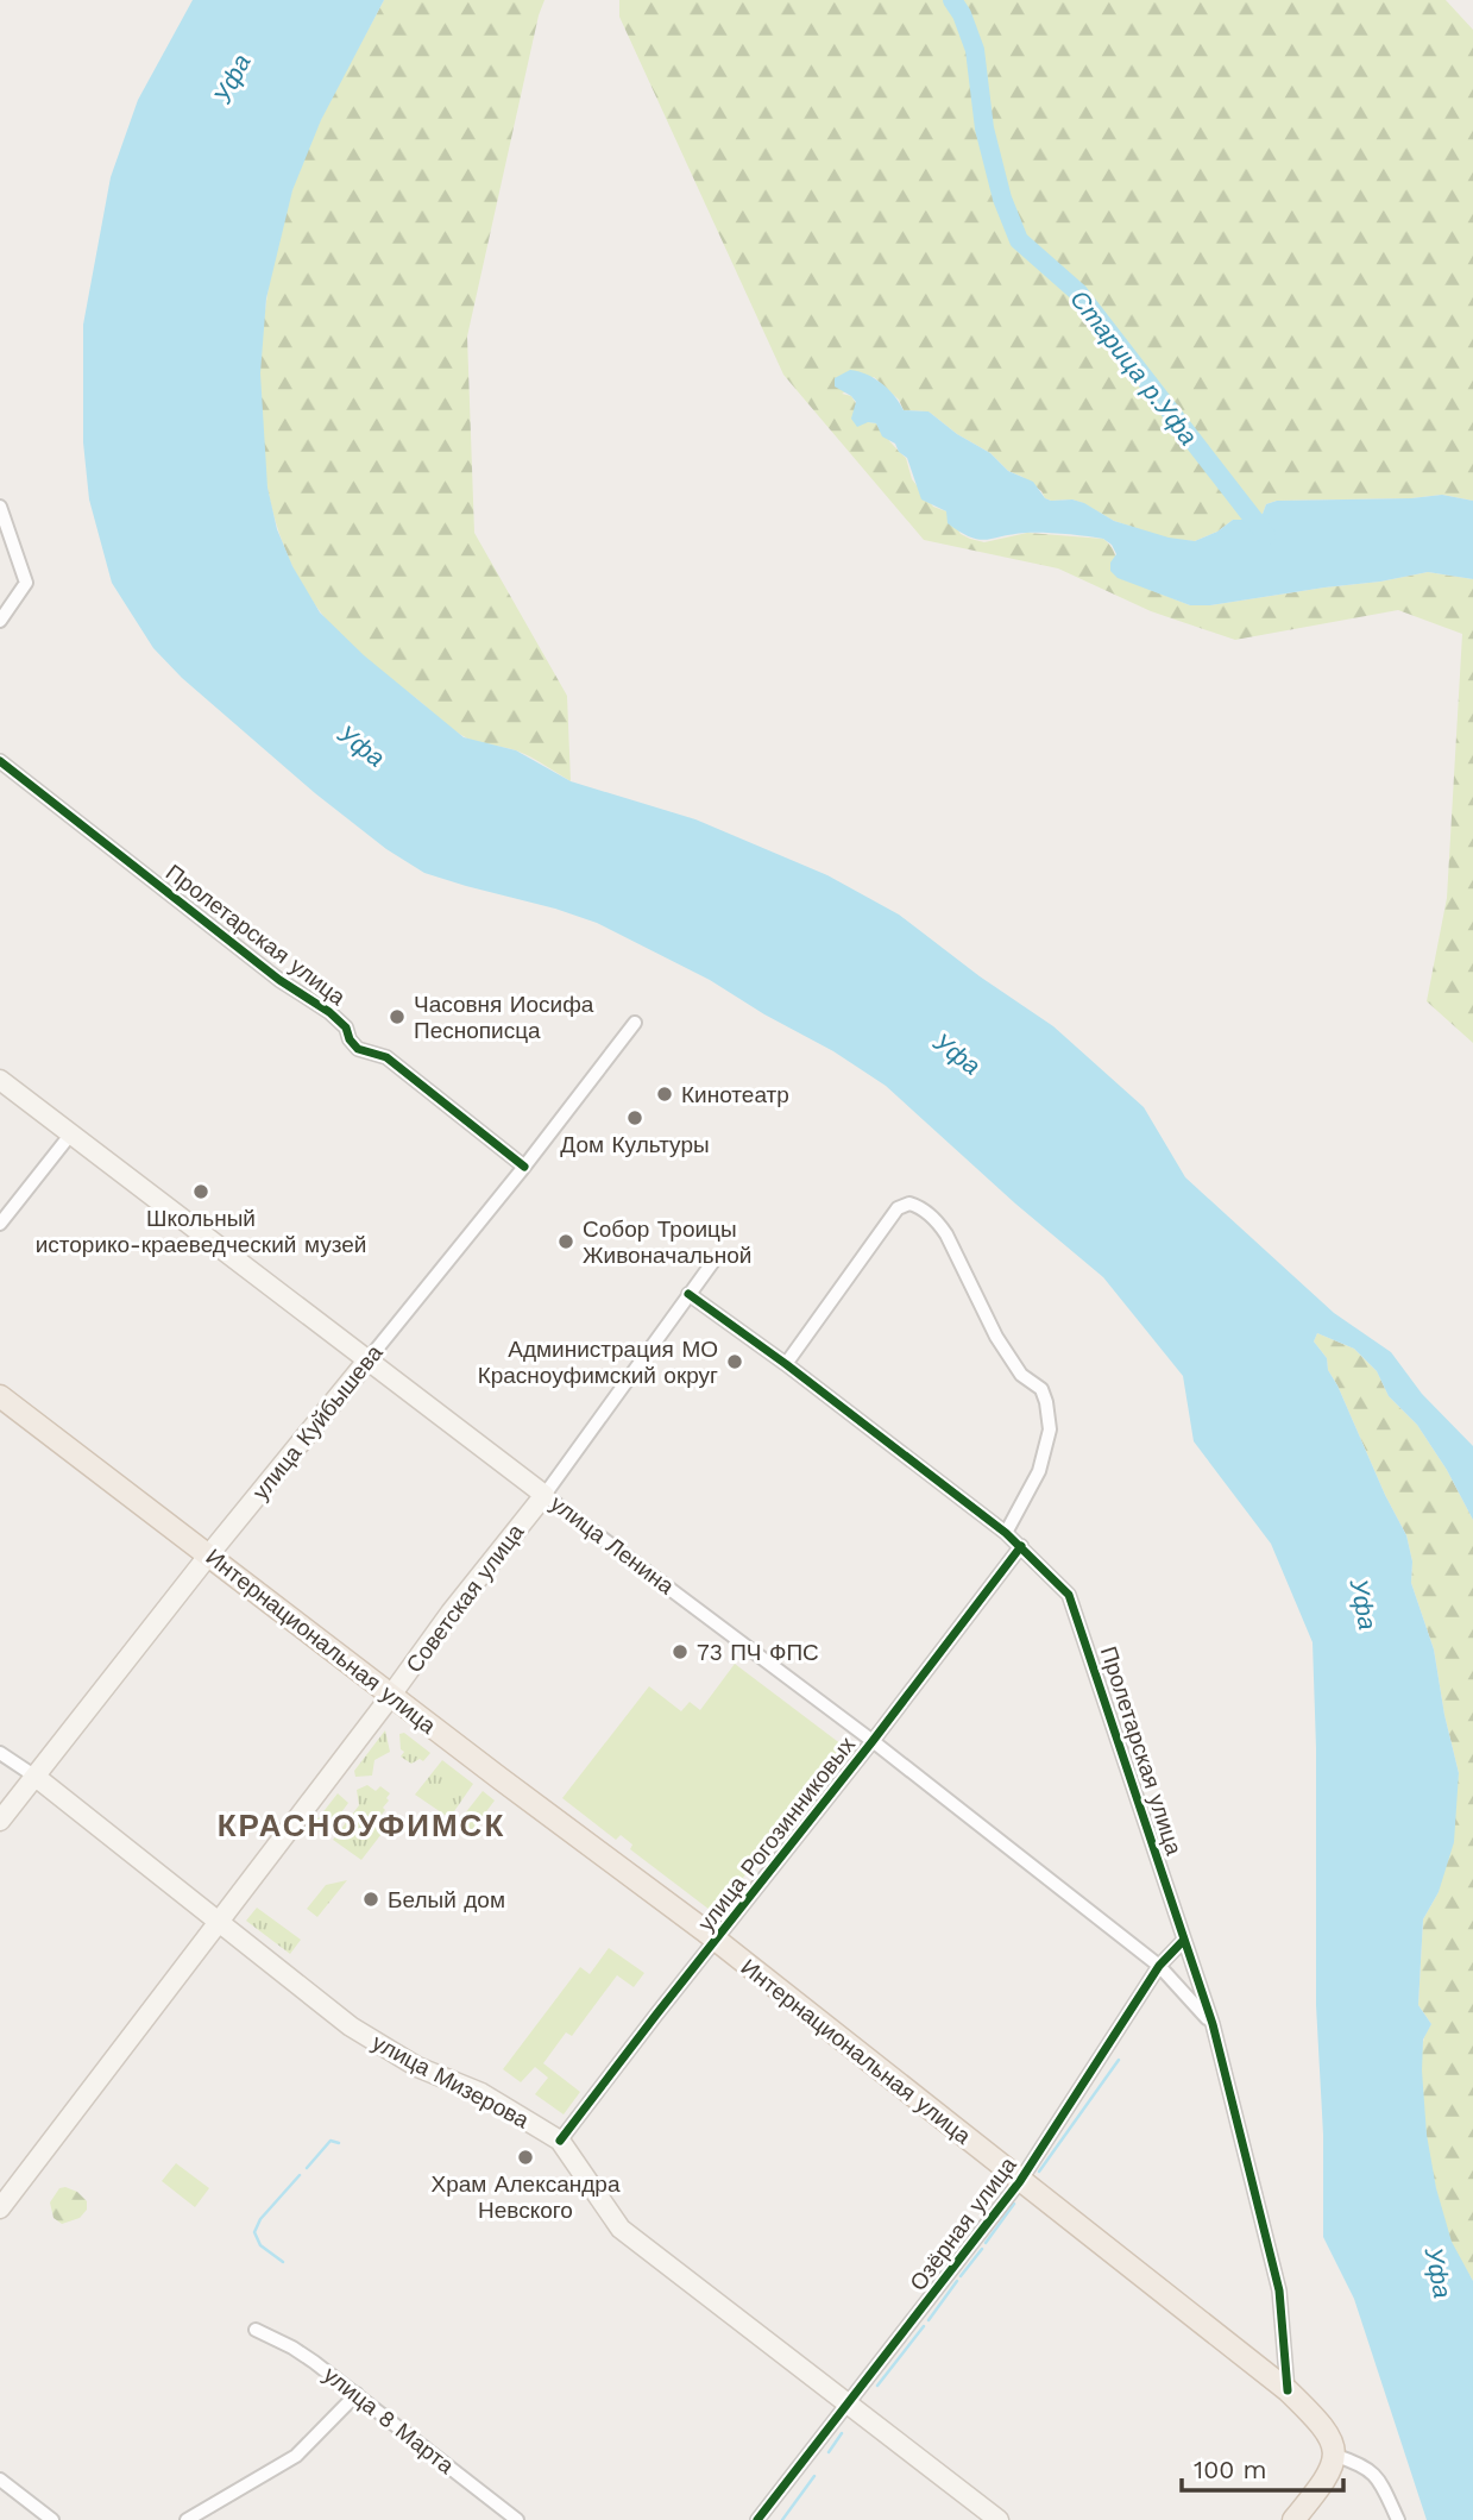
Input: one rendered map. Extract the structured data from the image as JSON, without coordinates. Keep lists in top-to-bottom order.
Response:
{
  "streets": {
    "main road": [
      "улица Куйбышева",
      "улица Ленина",
      "Советская улица",
      "Интернациональная улица",
      "улица Мизерова"
    ],
    "street": [
      "Пролетарская улица",
      "улица Рогозинниковых",
      "Озёрная улица",
      "улица 8 Марта"
    ]
  },
  "crossings": [
    ["Пролетарская улица", "улица Куйбышева"],
    ["Пролетарская улица", "улица Ленина"],
    ["Пролетарская улица", "Советская улица"],
    ["Пролетарская улица", "Интернациональная улица"],
    ["Пролетарская улица", "улица Рогозинниковых"],
    ["Пролетарская улица", "Озёрная улица"],
    ["улица Куйбышева", "улица Ленина"],
    ["улица Куйбышева", "Интернациональная улица"],
    ["улица Куйбышева", "улица Мизерова"],
    ["улица Ленина", "Советская улица"],
    ["улица Ленина", "улица Рогозинниковых"],
    ["улица Ленина", "Озёрная улица"],
    ["Советская улица", "Интернациональная улица"],
    ["Советская улица", "улица Мизерова"],
    ["Интернациональная улица", "улица Рогозинниковых"],
    ["Интернациональная улица", "Озёрная улица"],
    ["улица Рогозинниковых", "улица Мизерова"],
    ["улица Мизерова", "Озёрная улица"]
  ],
  "districts": ["КРАСНОУФИМСК"],
  "water": ["Уфа", "Старица р.Уфа"],
  "places": [
    "Часовня Иосифа Песнописца",
    "Кинотеатр",
    "Дом Культуры",
    "Школьный историко-краеведческий музей",
    "Собор Троицы Живоначальной",
    "Администрация МО Красноуфимский округ",
    "73 ПЧ ФПС",
    "Белый дом",
    "Храм Александра Невского"
  ],
  "scale_bar": "100 m"
}
